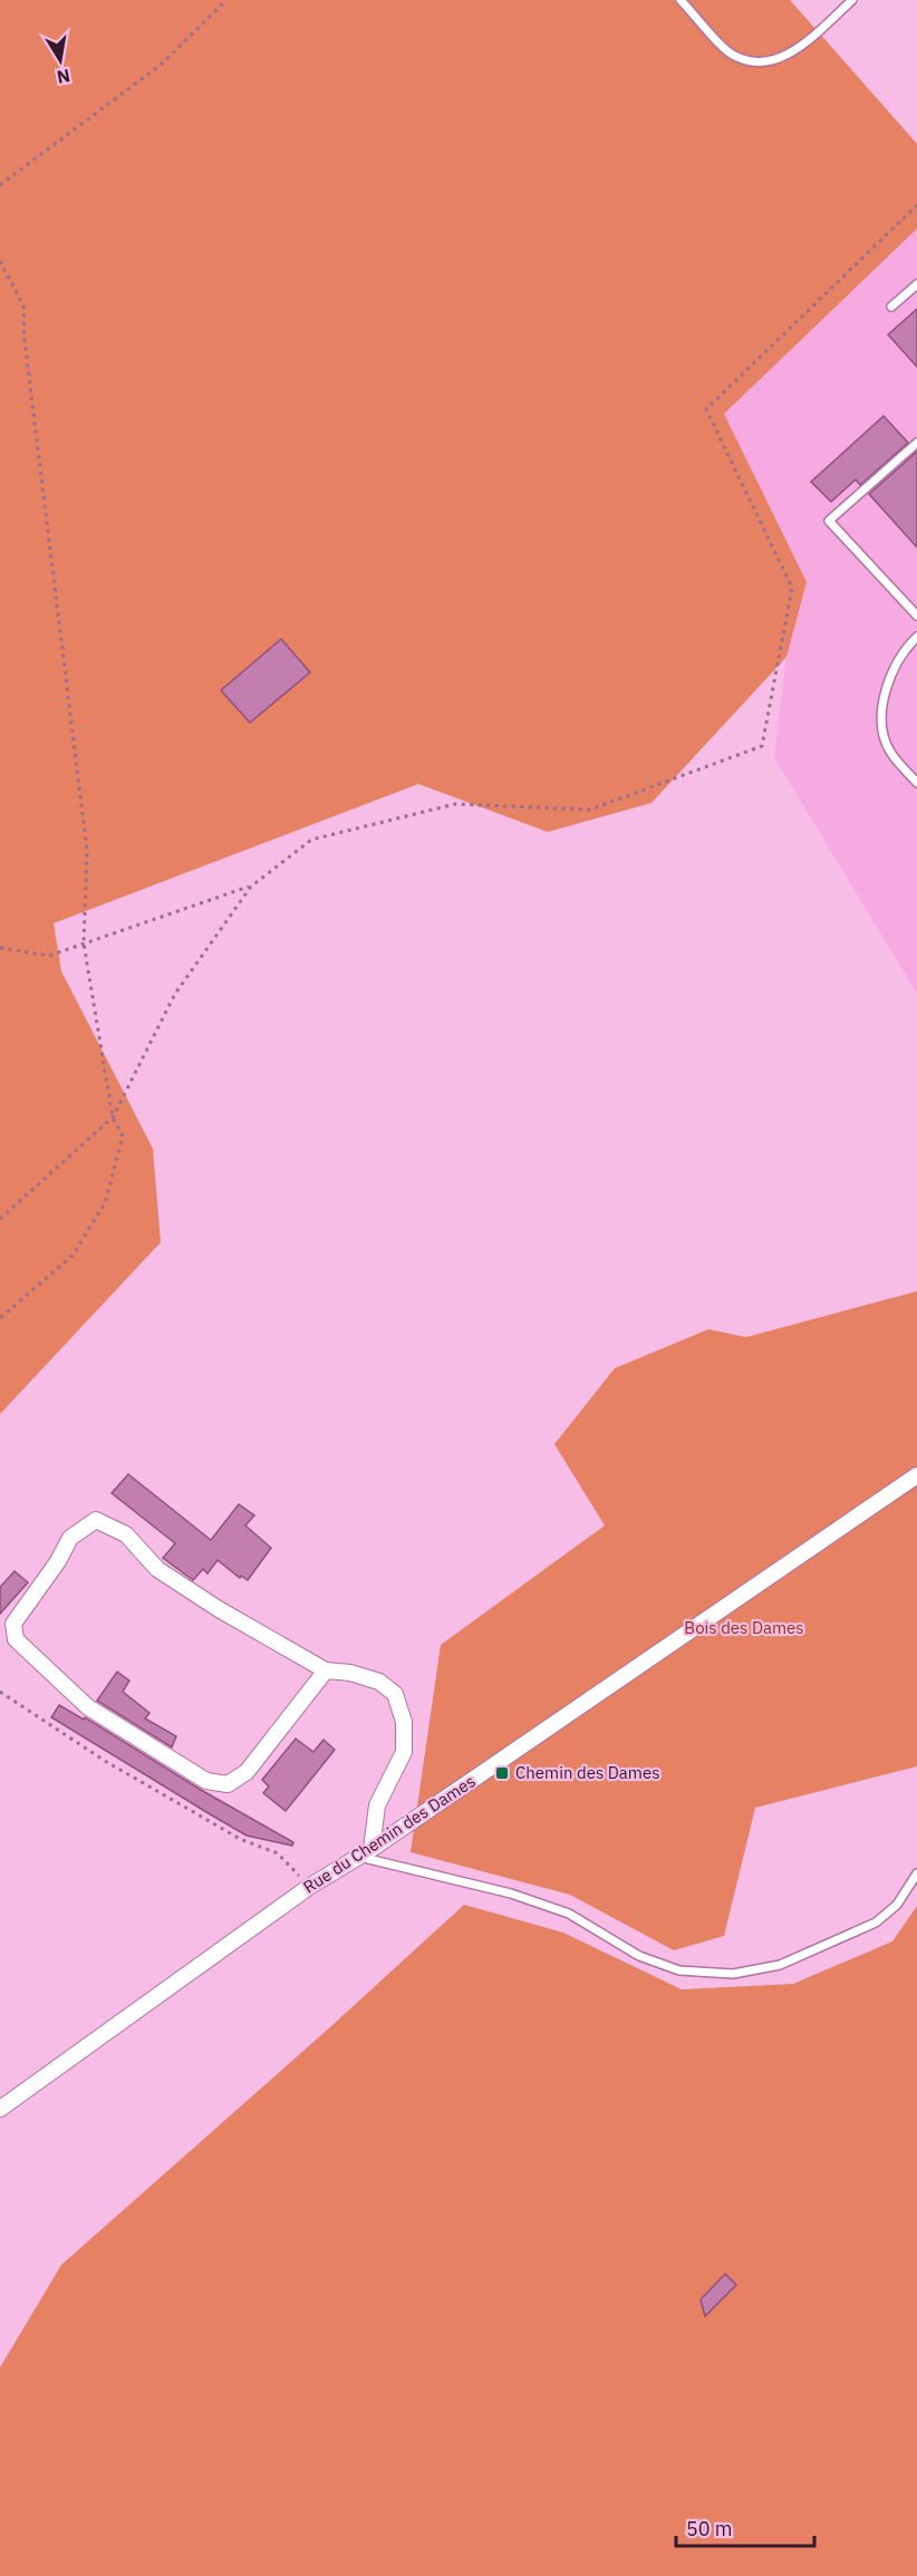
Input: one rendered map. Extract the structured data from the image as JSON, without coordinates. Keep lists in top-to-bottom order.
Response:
{
  "streets": {
    "street": ["Rue du Chemin des Dames"]
  },
  "parks": ["Bois des Dames"],
  "places": {
    "transit": ["Chemin des Dames"]
  },
  "scale_bar": "50 m",
  "north": "bottom"
}
